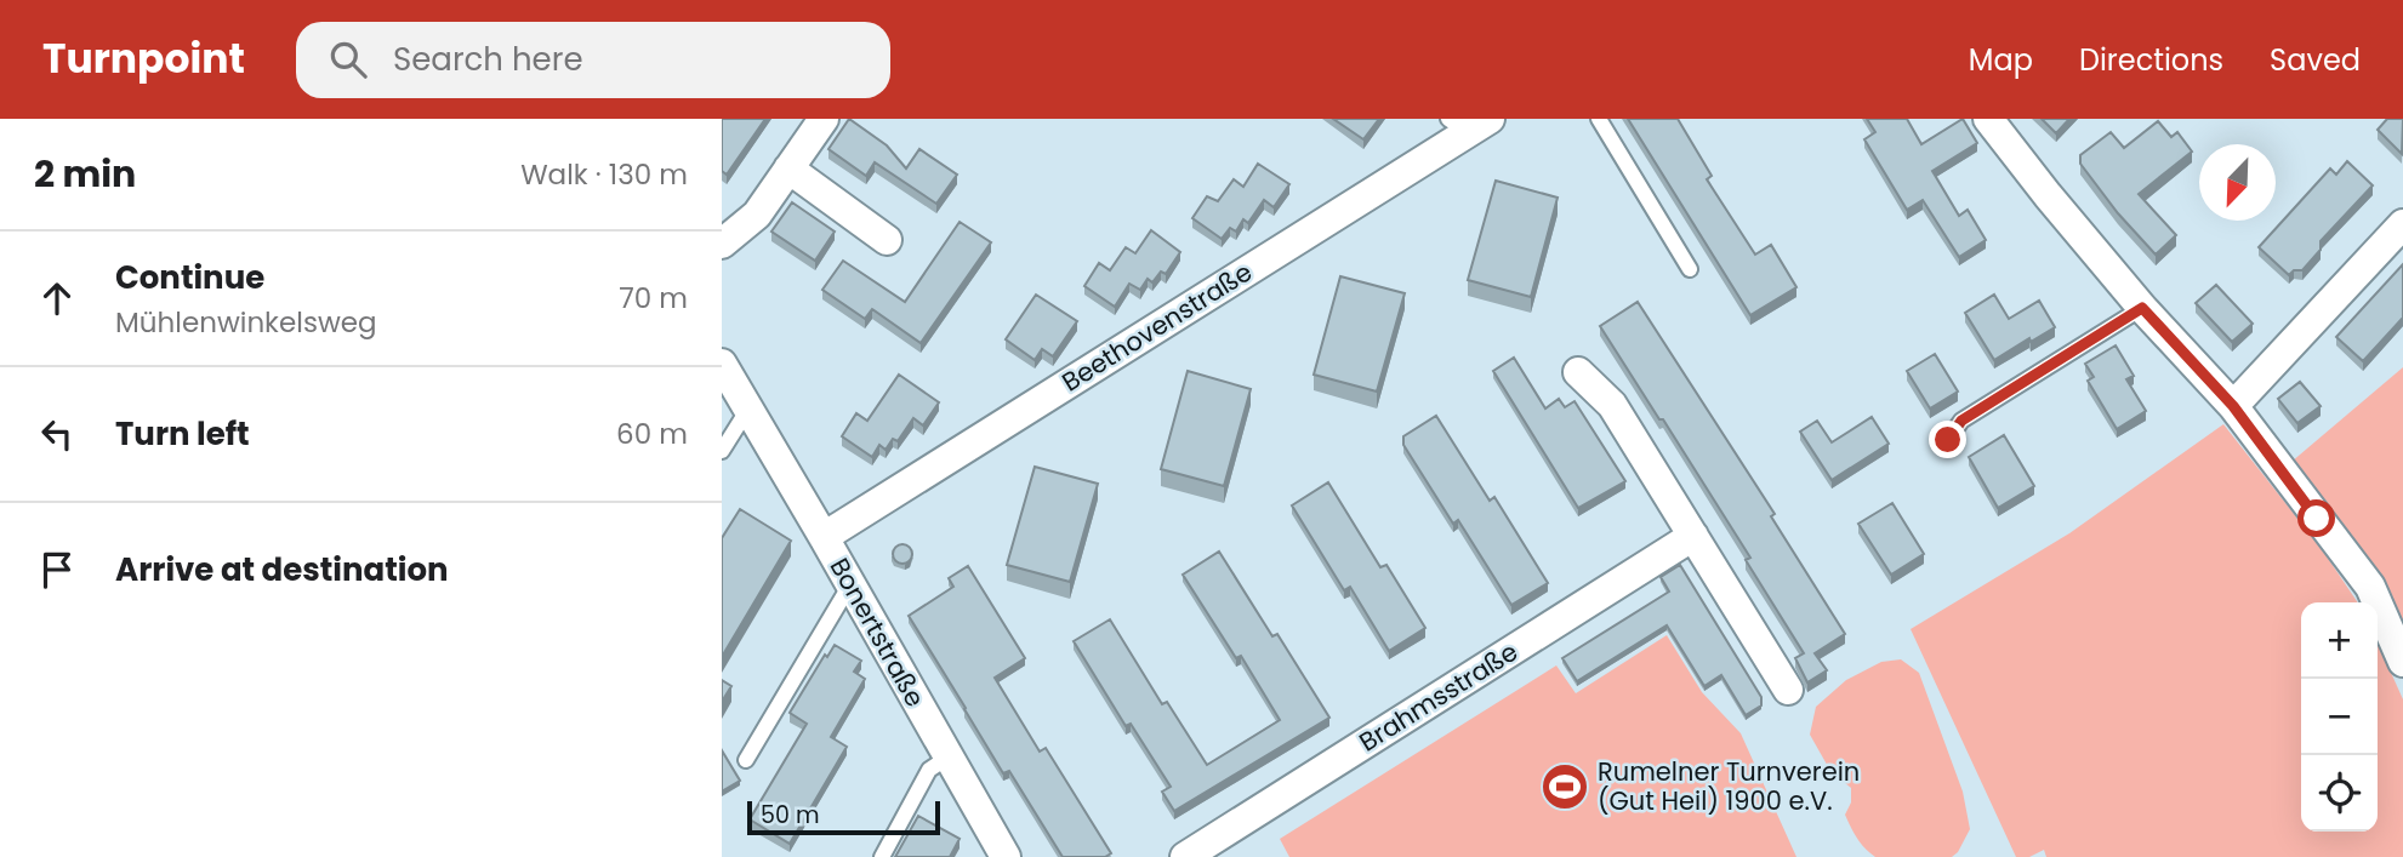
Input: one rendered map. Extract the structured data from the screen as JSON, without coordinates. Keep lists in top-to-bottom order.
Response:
{
  "streets": {
    "street": ["Beethovenstraße", "Bonertstraße", "Brahmsstraße"]
  },
  "crossings": [
    ["Beethovenstraße", "Bonertstraße"]
  ],
  "places": {
    "sports": ["Rumelner Turnverein (Gut Heil) 1900 e.V."]
  },
  "scale_bar": "50 m",
  "north": "bottom left",
  "page": {
    "header": "Turnpoint",
    "search": "Search here",
    "nav": ["Map", "Directions", "Saved"],
    "heading": ["2 min", "Walk · 130 m"],
    "list": [
      ["Continue", "Mühlenwinkelsweg", "70 m"],
      ["Turn left", "60 m"],
      "Arrive at destination"
    ],
    "map_buttons": ["+", "−"],
    "scale": "50 m"
  }
}
